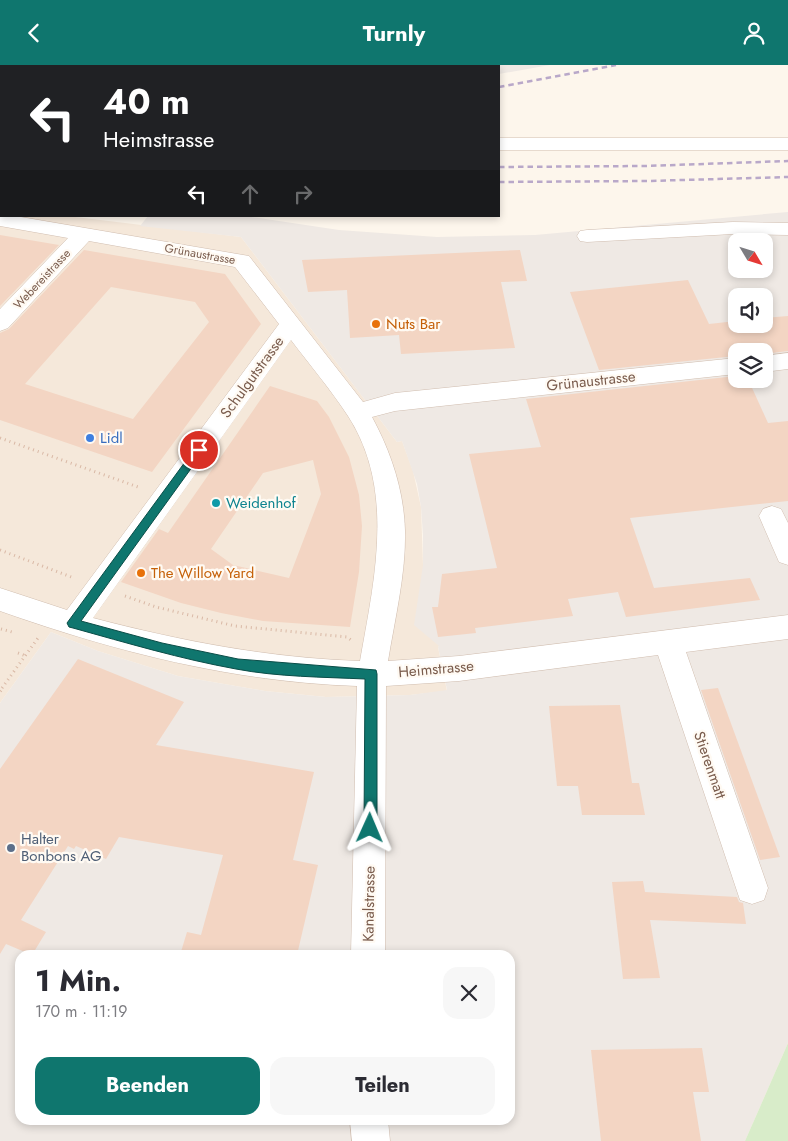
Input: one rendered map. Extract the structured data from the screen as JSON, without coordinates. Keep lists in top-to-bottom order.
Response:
{
  "streets": {
    "street": [
      "Grünaustrasse",
      "Webereistrasse",
      "Schulgutstrasse",
      "Heimstrasse",
      "Stierenmatt",
      "Kanalstrasse"
    ]
  },
  "crossings": [
    ["Grünaustrasse", "Webereistrasse"],
    ["Grünaustrasse", "Schulgutstrasse"],
    ["Grünaustrasse", "Heimstrasse"],
    ["Grünaustrasse", "Kanalstrasse"],
    ["Schulgutstrasse", "Heimstrasse"],
    ["Heimstrasse", "Stierenmatt"],
    ["Heimstrasse", "Kanalstrasse"]
  ],
  "places": [
    "Nuts Bar",
    "Lidl",
    "Weidenhof",
    "The Willow Yard",
    "Halter Bonbons AG"
  ],
  "north": "bottom right",
  "page": {
    "header": "Turnly",
    "turn": ["40 m", "Heimstrasse"],
    "heading": ["1 Min.", "170 m · 11:19"],
    "buttons": ["Beenden", "Teilen"]
  }
}
